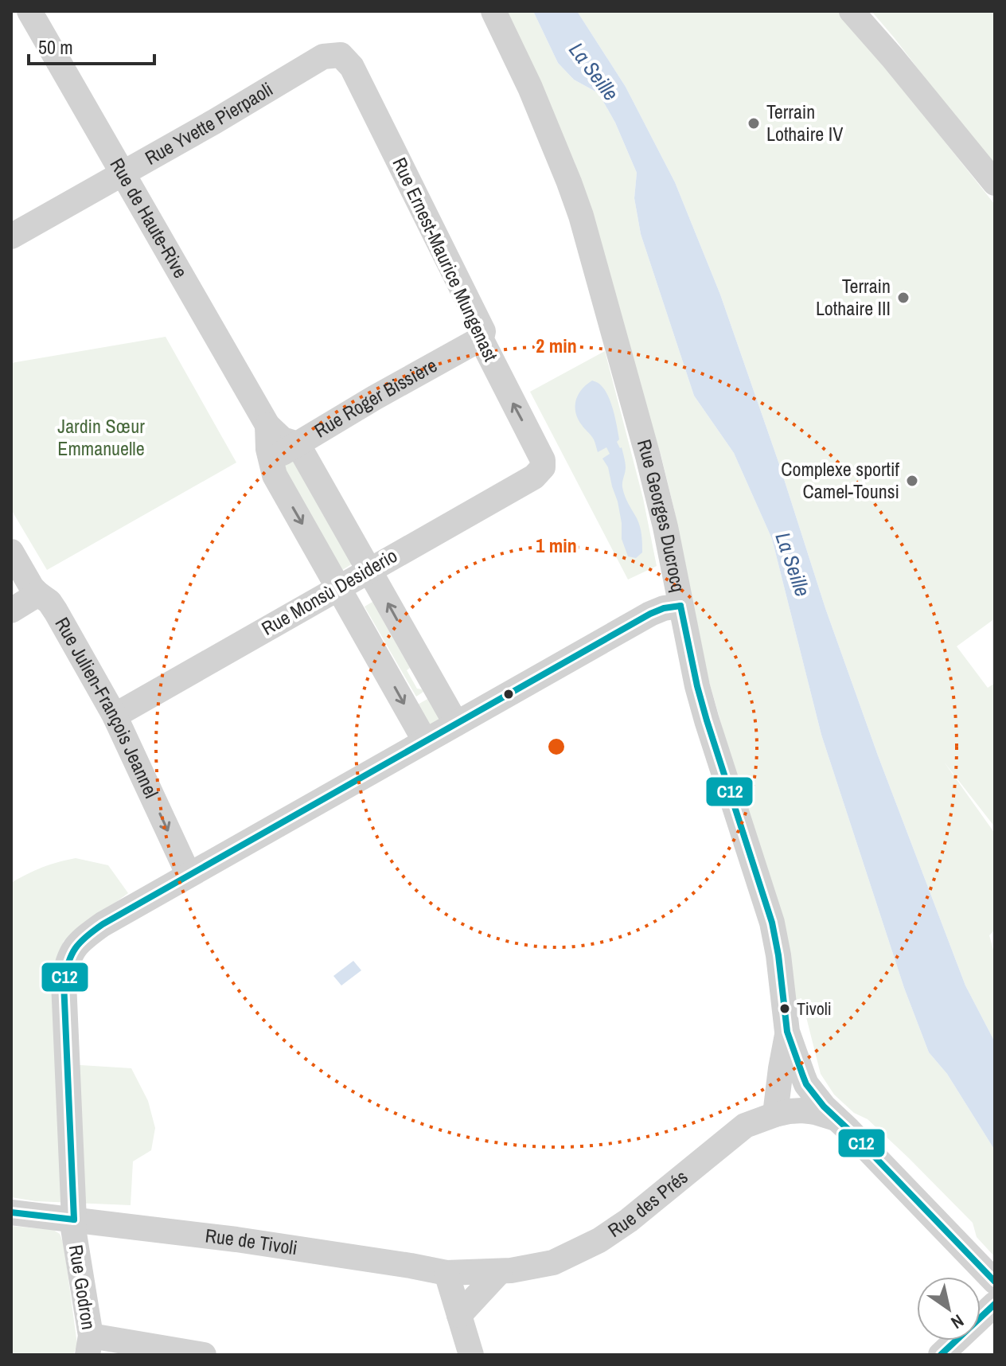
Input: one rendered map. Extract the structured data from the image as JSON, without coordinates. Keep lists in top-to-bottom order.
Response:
{
  "streets": {
    "street": [
      "Rue Yvette Pierpaoli",
      "Rue de Haute-Rive",
      "Rue Ernest-Maurice Mungenast",
      "Rue Roger Bissière",
      "Rue Georges Ducrocq",
      "Rue Monsù Desiderio",
      "Rue Julien-François Jeannel",
      "Rue des Prés",
      "Rue de Tivoli",
      "Rue Godron"
    ]
  },
  "crossings": [
    ["Rue Yvette Pierpaoli", "Rue de Haute-Rive"],
    ["Rue Yvette Pierpaoli", "Rue Ernest-Maurice Mungenast"],
    ["Rue de Haute-Rive", "Rue Roger Bissière"],
    ["Rue de Haute-Rive", "Rue Monsù Desiderio"],
    ["Rue de Haute-Rive", "Rue Godron"],
    ["Rue Ernest-Maurice Mungenast", "Rue Roger Bissière"],
    ["Rue Ernest-Maurice Mungenast", "Rue Monsù Desiderio"],
    ["Rue Georges Ducrocq", "Rue des Prés"],
    ["Rue Georges Ducrocq", "Rue Godron"],
    ["Rue Monsù Desiderio", "Rue Julien-François Jeannel"],
    ["Rue Julien-François Jeannel", "Rue Godron"],
    ["Rue des Prés", "Rue de Tivoli"],
    ["Rue de Tivoli", "Rue Godron"]
  ],
  "one_way": ["Rue Julien-François Jeannel"],
  "water": ["La Seille"],
  "parks": ["Jardin Sœur Emmanuelle"],
  "places": [
    "Terrain Lothaire IV",
    "Terrain Lothaire III",
    "Complexe sportif Camel-Tounsi",
    "Tivoli"
  ],
  "lines": ["transit line C12"],
  "scale_bar": "50 m",
  "north": "bottom right",
  "rings": ["2 min", "1 min"]
}
